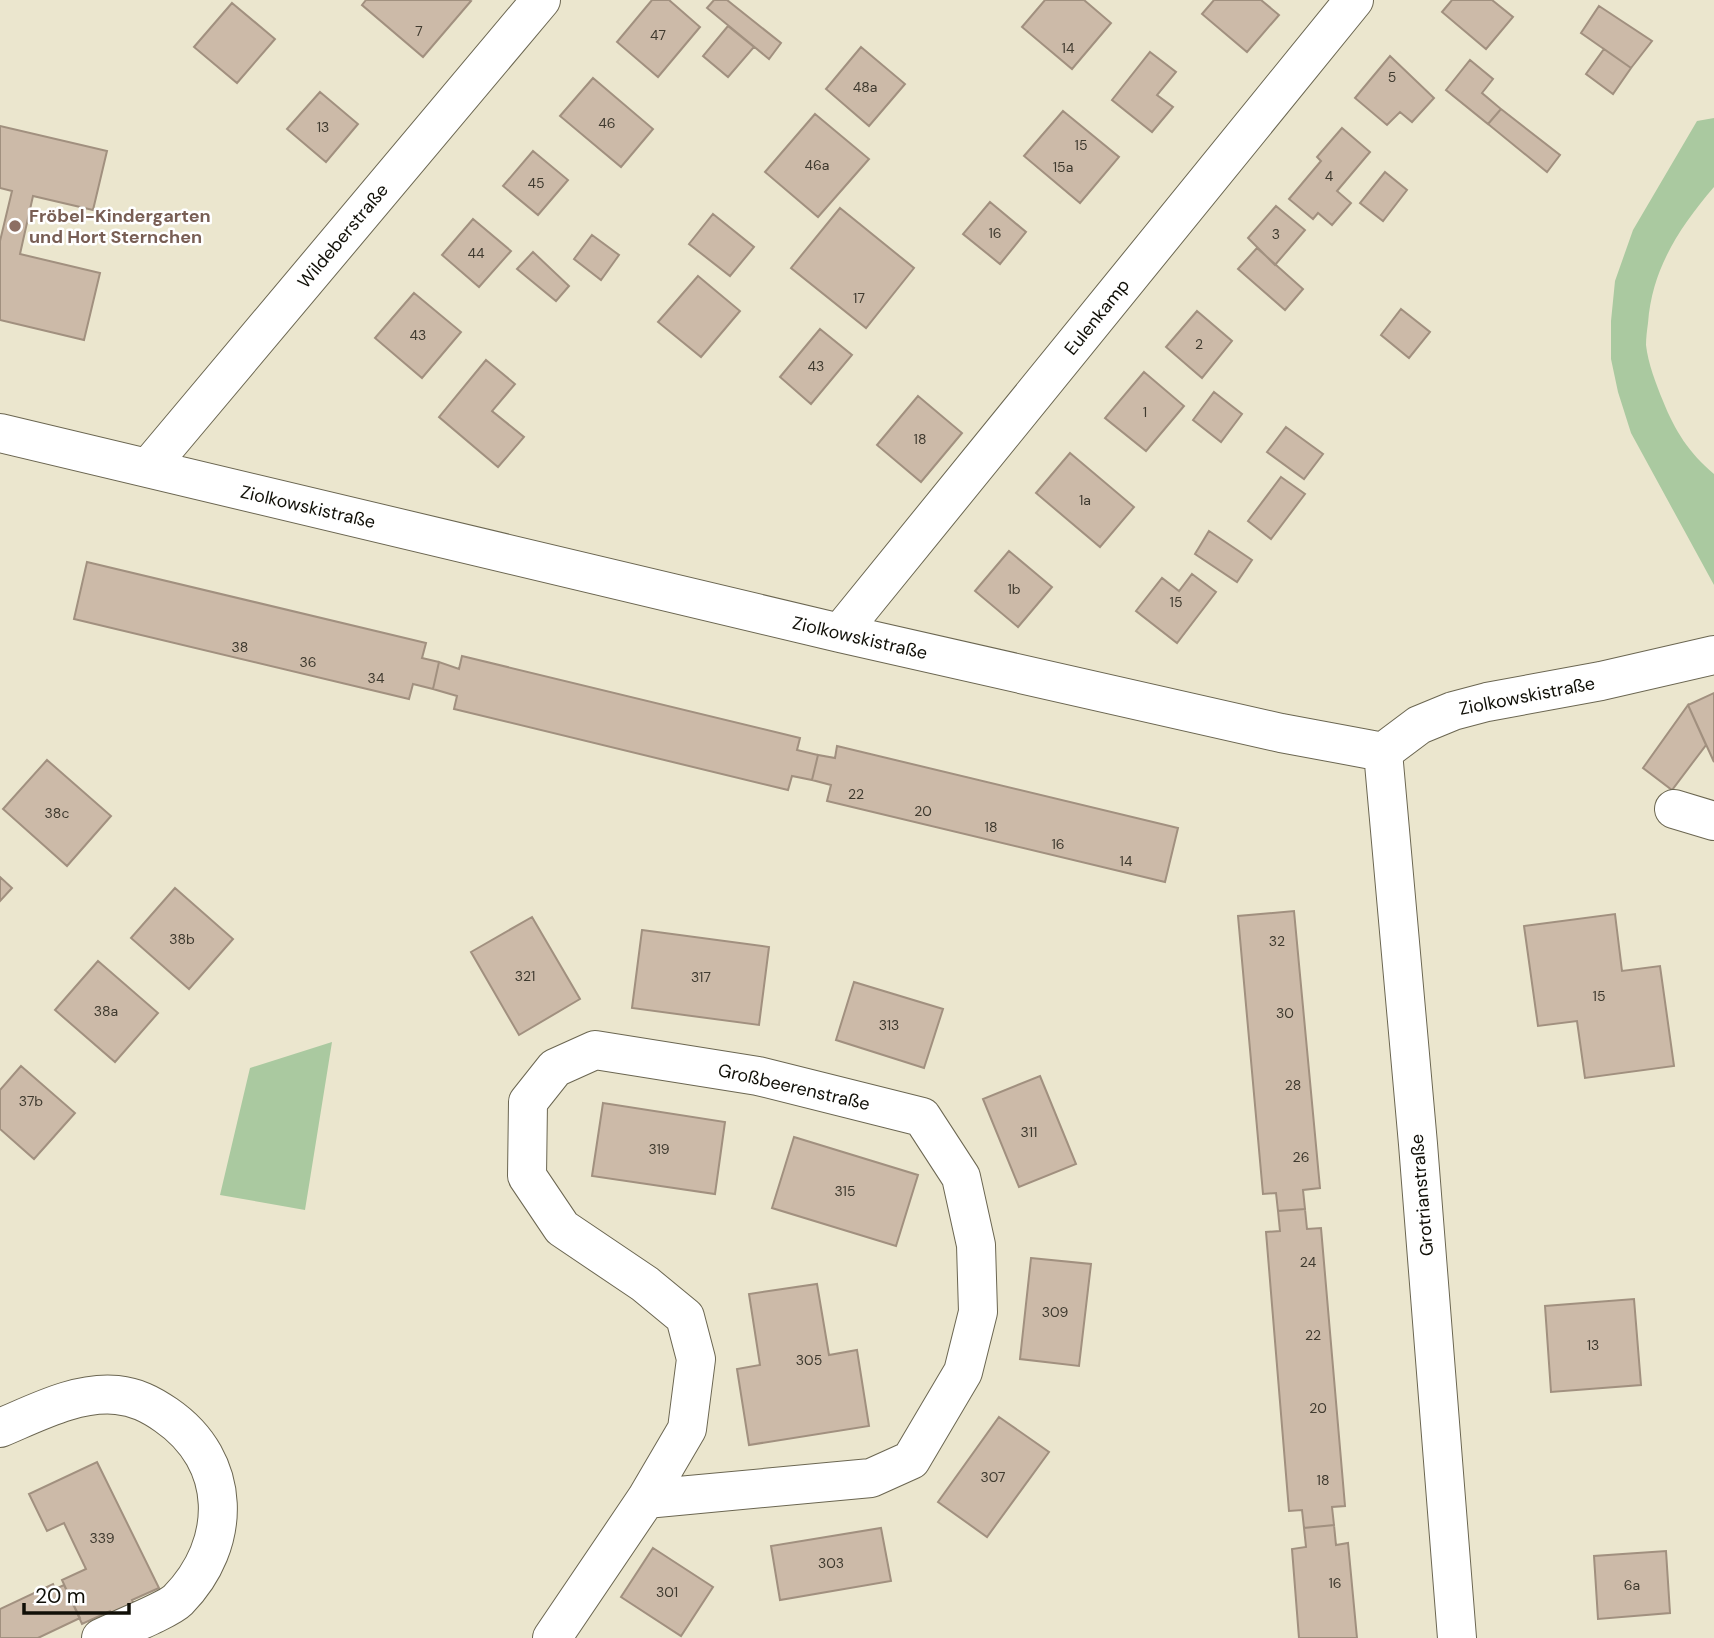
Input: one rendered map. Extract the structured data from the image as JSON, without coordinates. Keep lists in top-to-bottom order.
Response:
{
  "streets": {
    "street": [
      "Wildeberstraße",
      "Eulenkamp",
      "Ziolkowskistraße",
      "Großbeerenstraße",
      "Grotrianstraße"
    ]
  },
  "crossings": [
    ["Wildeberstraße", "Ziolkowskistraße"],
    ["Eulenkamp", "Ziolkowskistraße"],
    ["Ziolkowskistraße", "Grotrianstraße"]
  ],
  "places": ["Fröbel-Kindergarten und Hort Sternchen"],
  "house_numbers": [
    "7",
    "47",
    "14",
    "5",
    "48a",
    "46",
    "13",
    "15",
    "46a",
    "15a",
    "4",
    "45",
    "16",
    "3",
    "44",
    "17",
    "43",
    "2",
    "43",
    "1",
    "18",
    "1a",
    "1b",
    "15",
    "38",
    "36",
    "34",
    "22",
    "20",
    "38c",
    "18",
    "16",
    "14",
    "38b",
    "32",
    "321",
    "317",
    "15",
    "38a",
    "30",
    "313",
    "28",
    "37b",
    "311",
    "319",
    "26",
    "315",
    "24",
    "309",
    "22",
    "13",
    "305",
    "20",
    "307",
    "18",
    "339",
    "303",
    "16",
    "6a",
    "301"
  ],
  "scale_bar": "20 m"
}
